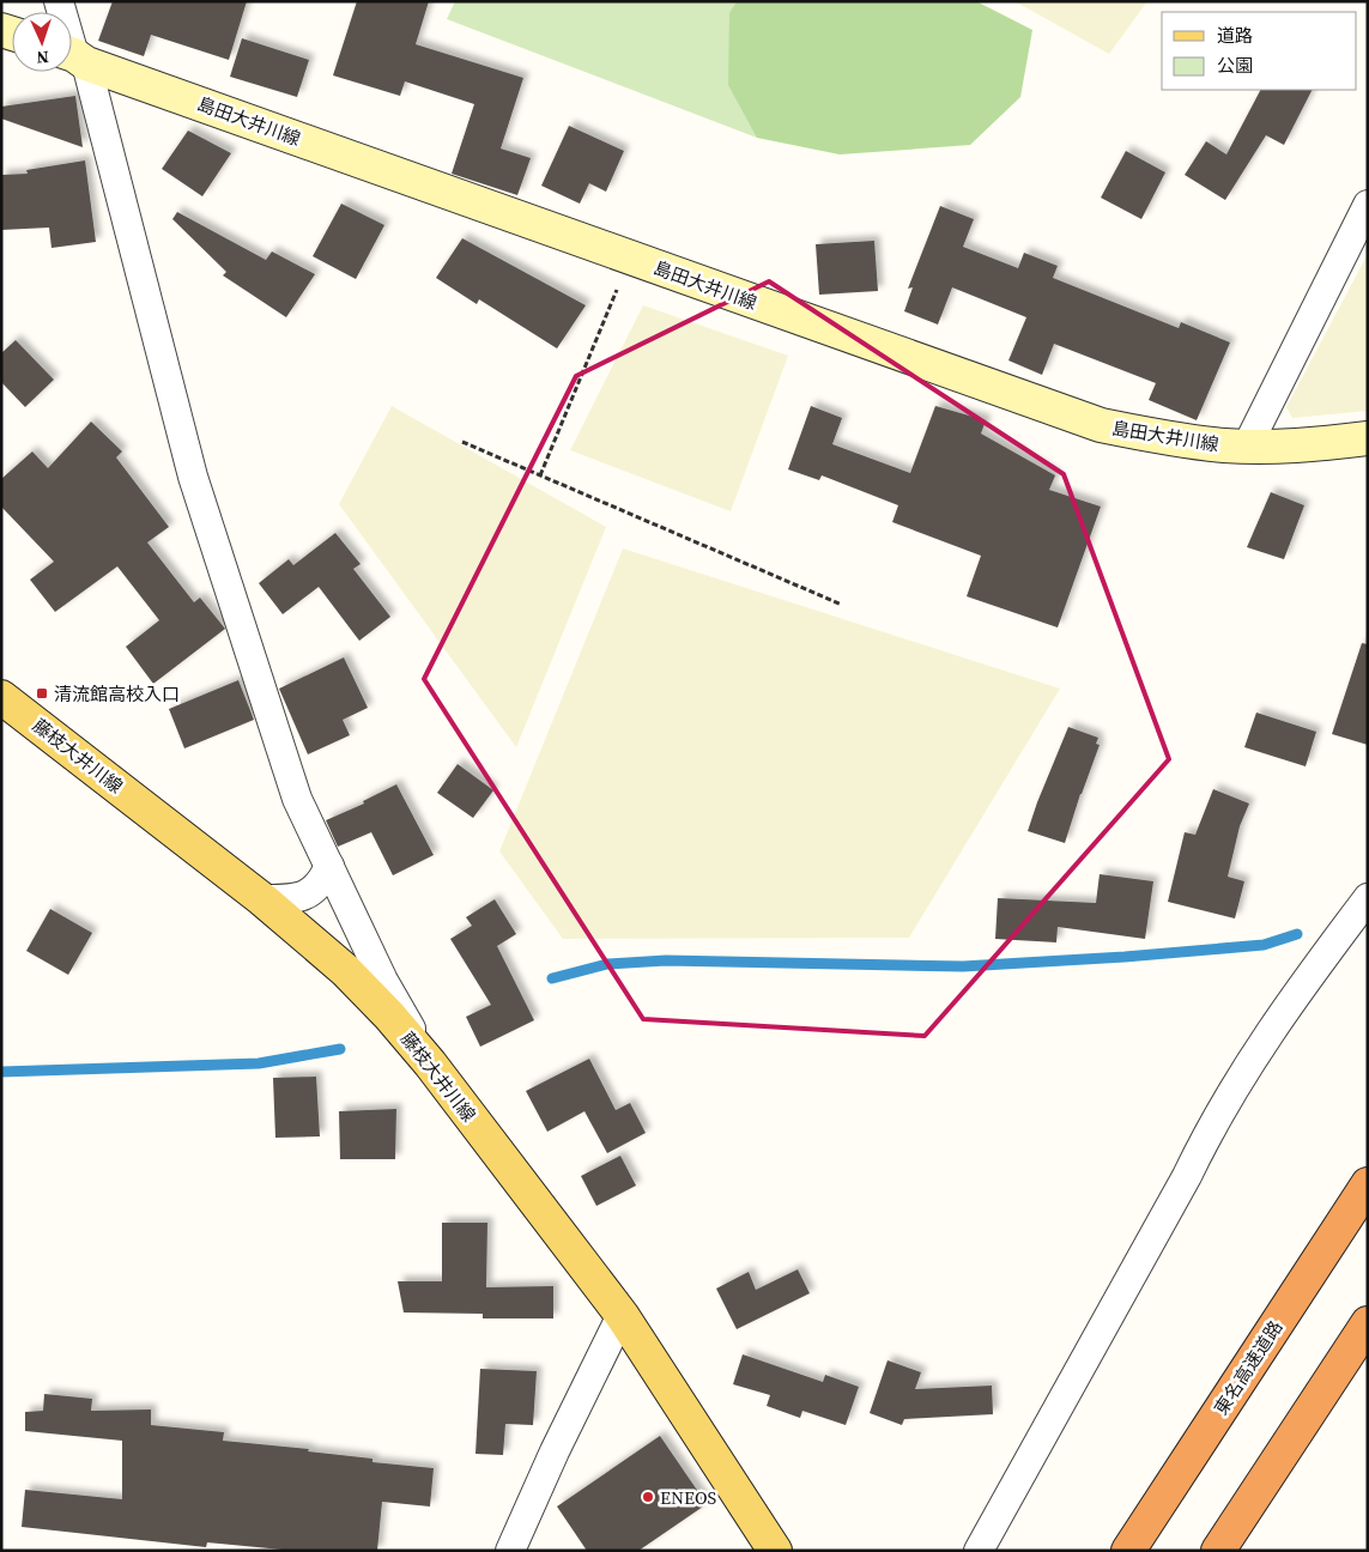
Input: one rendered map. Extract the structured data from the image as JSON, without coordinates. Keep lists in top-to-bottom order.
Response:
{
  "streets": {
    "highway": ["東名高速道路"],
    "main road": ["島田大井川線", "藤枝大井川線"]
  },
  "places": {
    "transit": ["清流館高校入口"],
    "other": ["ENEOS"]
  },
  "legend": ["道路", "公園"],
  "north": "bottom"
}
